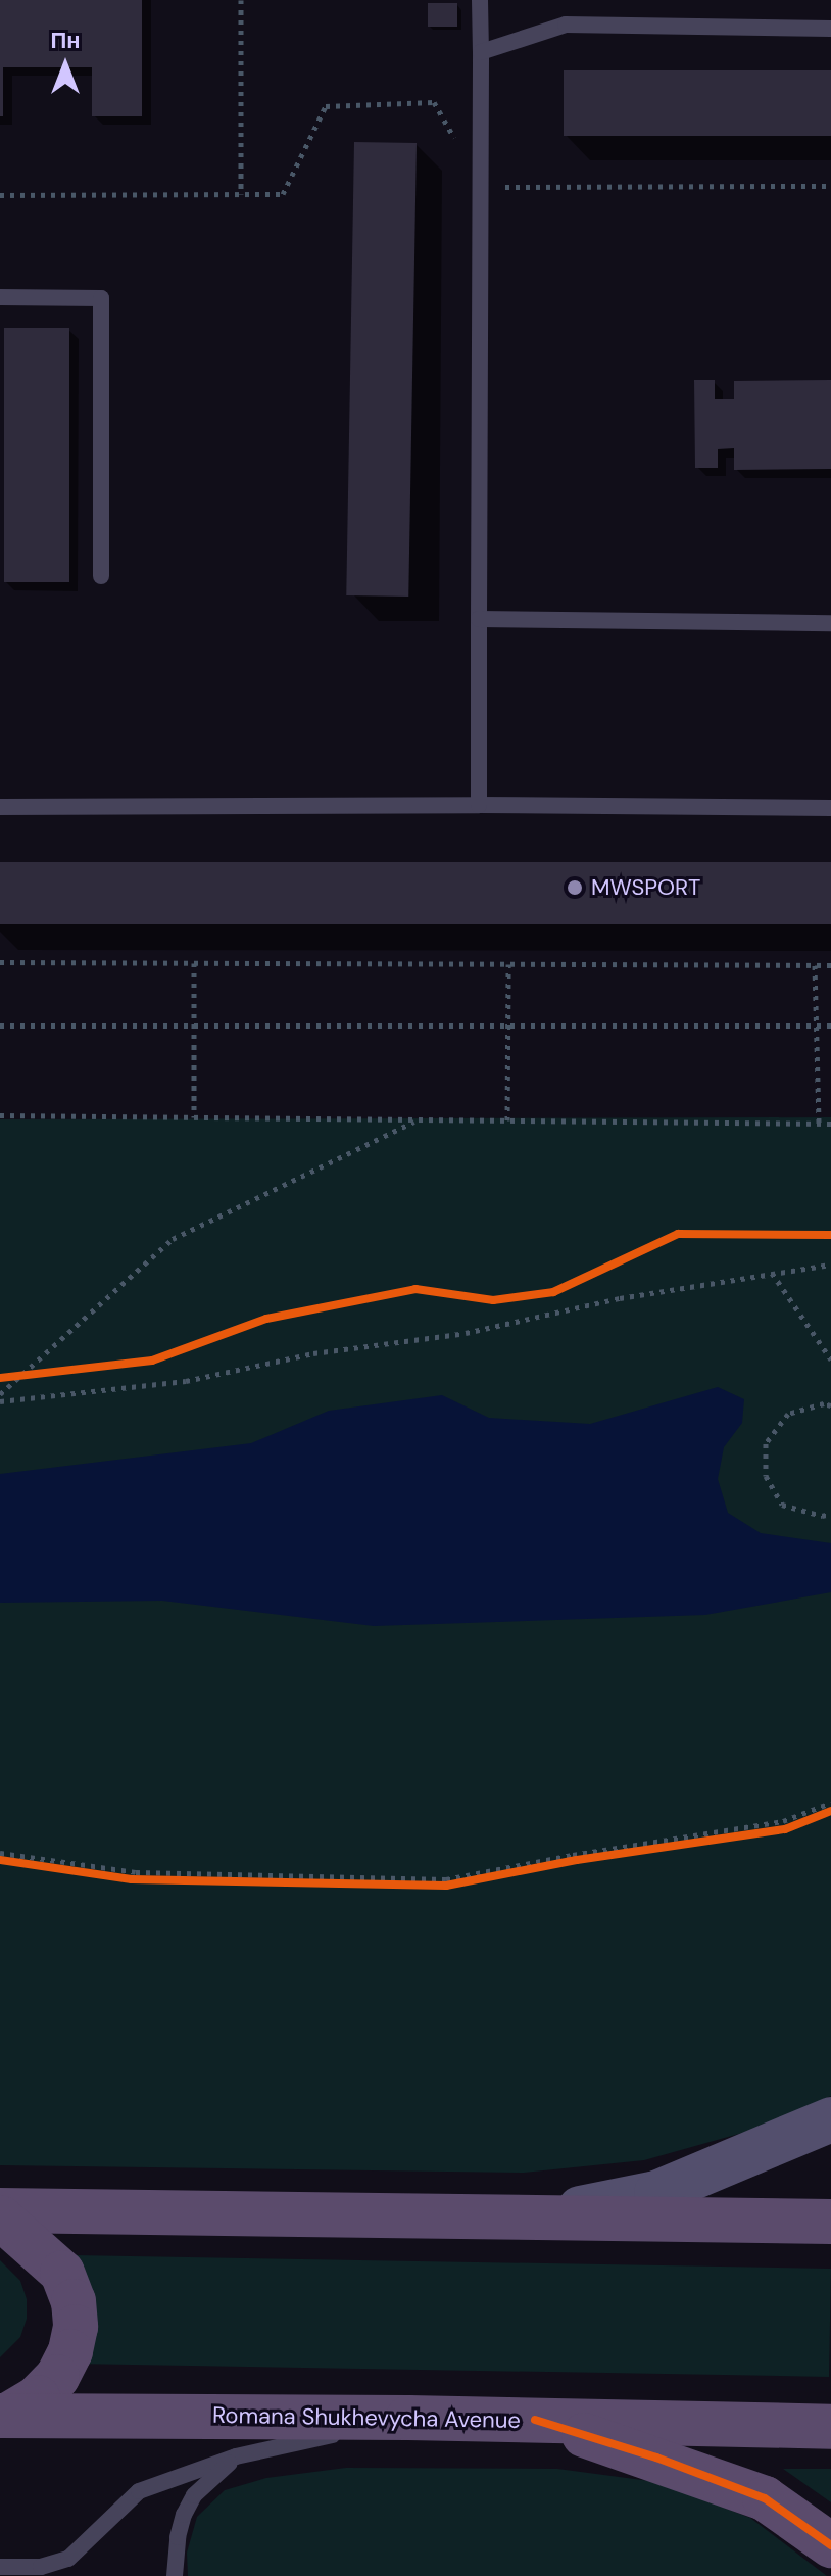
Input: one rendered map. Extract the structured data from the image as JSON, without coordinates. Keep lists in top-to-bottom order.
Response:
{
  "streets": {
    "main road": ["Romana Shukhevycha Avenue"]
  },
  "places": ["MWSPORT"],
  "north": "top"
}
